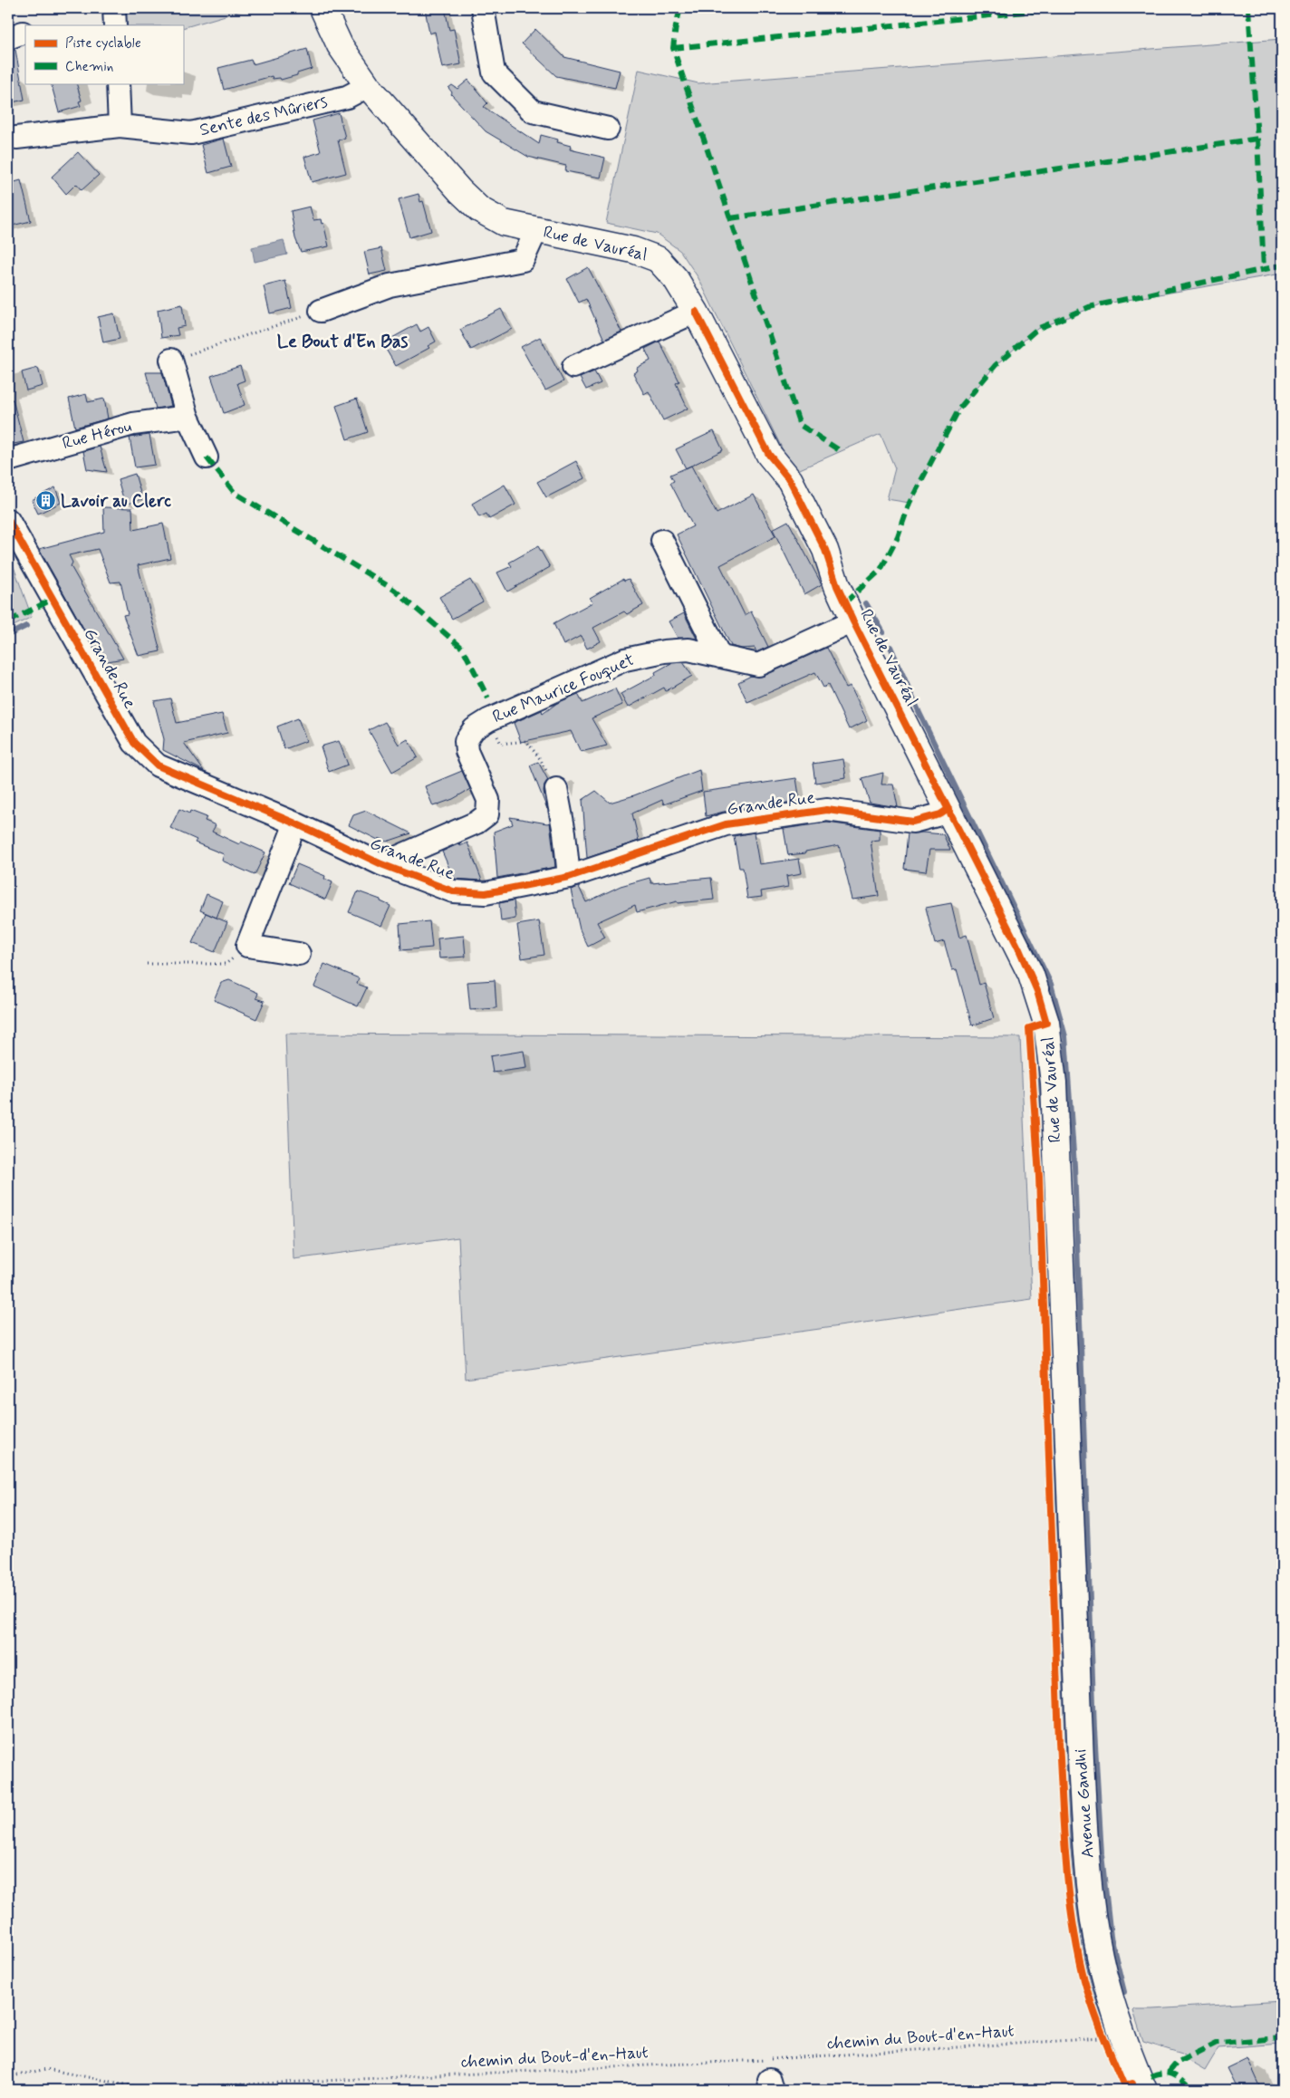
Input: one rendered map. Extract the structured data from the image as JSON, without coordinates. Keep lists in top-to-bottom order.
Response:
{
  "streets": {
    "main road": ["Rue de Vauréal", "Avenue Gandhi"],
    "street": [
      "Sente des Mûriers",
      "Rue Hérou",
      "Grande Rue",
      "Rue Maurice Fouquet"
    ],
    "path": ["chemin du Bout-d'en-Haut"]
  },
  "crossings": [
    ["Sente des Mûriers", "Rue de Vauréal"],
    ["Rue de Vauréal", "Grande Rue"],
    ["Rue de Vauréal", "Rue Maurice Fouquet"],
    ["Rue de Vauréal", "Avenue Gandhi"],
    ["Grande Rue", "Rue Maurice Fouquet"]
  ],
  "districts": ["Le Bout d'En Bas"],
  "places": {
    "building": ["Lavoir au Clerc"]
  },
  "legend": ["Piste cyclable", "Chemin"]
}
